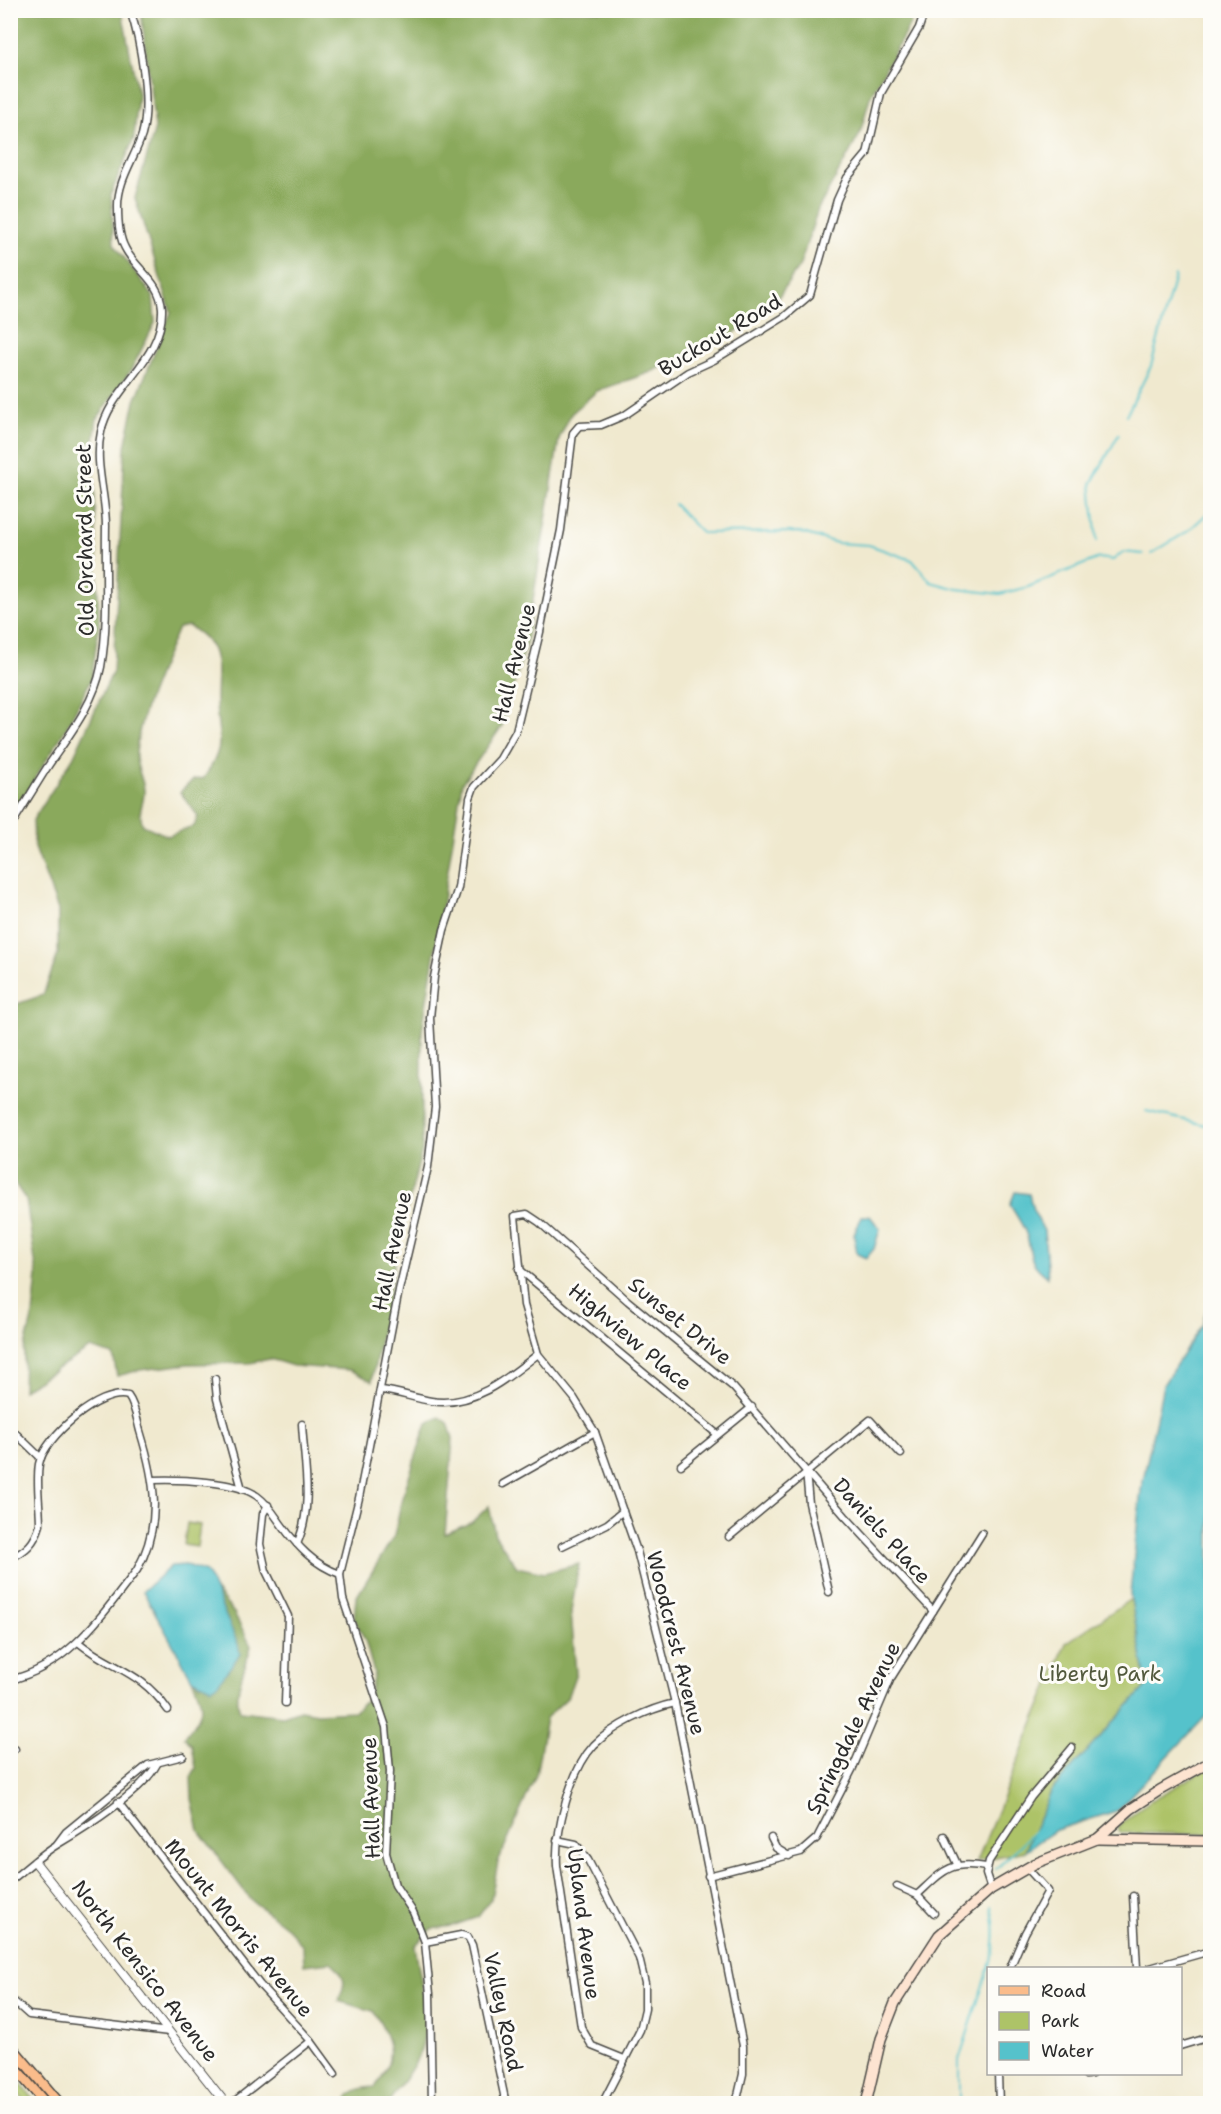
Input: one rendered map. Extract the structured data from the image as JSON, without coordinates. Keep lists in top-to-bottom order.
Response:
{
  "streets": {
    "street": [
      "Buckout Road",
      "Old Orchard Street",
      "Hall Avenue",
      "Sunset Drive",
      "Highview Place",
      "Daniels Place",
      "Woodcrest Avenue",
      "Springdale Avenue",
      "Upland Avenue",
      "Mount Morris Avenue",
      "North Kensico Avenue",
      "Valley Road"
    ]
  },
  "crossings": [
    ["Buckout Road", "Hall Avenue"],
    ["Hall Avenue", "Valley Road"],
    ["Sunset Drive", "Daniels Place"],
    ["Sunset Drive", "Woodcrest Avenue"],
    ["Highview Place", "Woodcrest Avenue"],
    ["Daniels Place", "Springdale Avenue"],
    ["Woodcrest Avenue", "Springdale Avenue"],
    ["Woodcrest Avenue", "Upland Avenue"]
  ],
  "parks": ["Liberty Park"],
  "legend": ["Road", "Park", "Water"]
}
